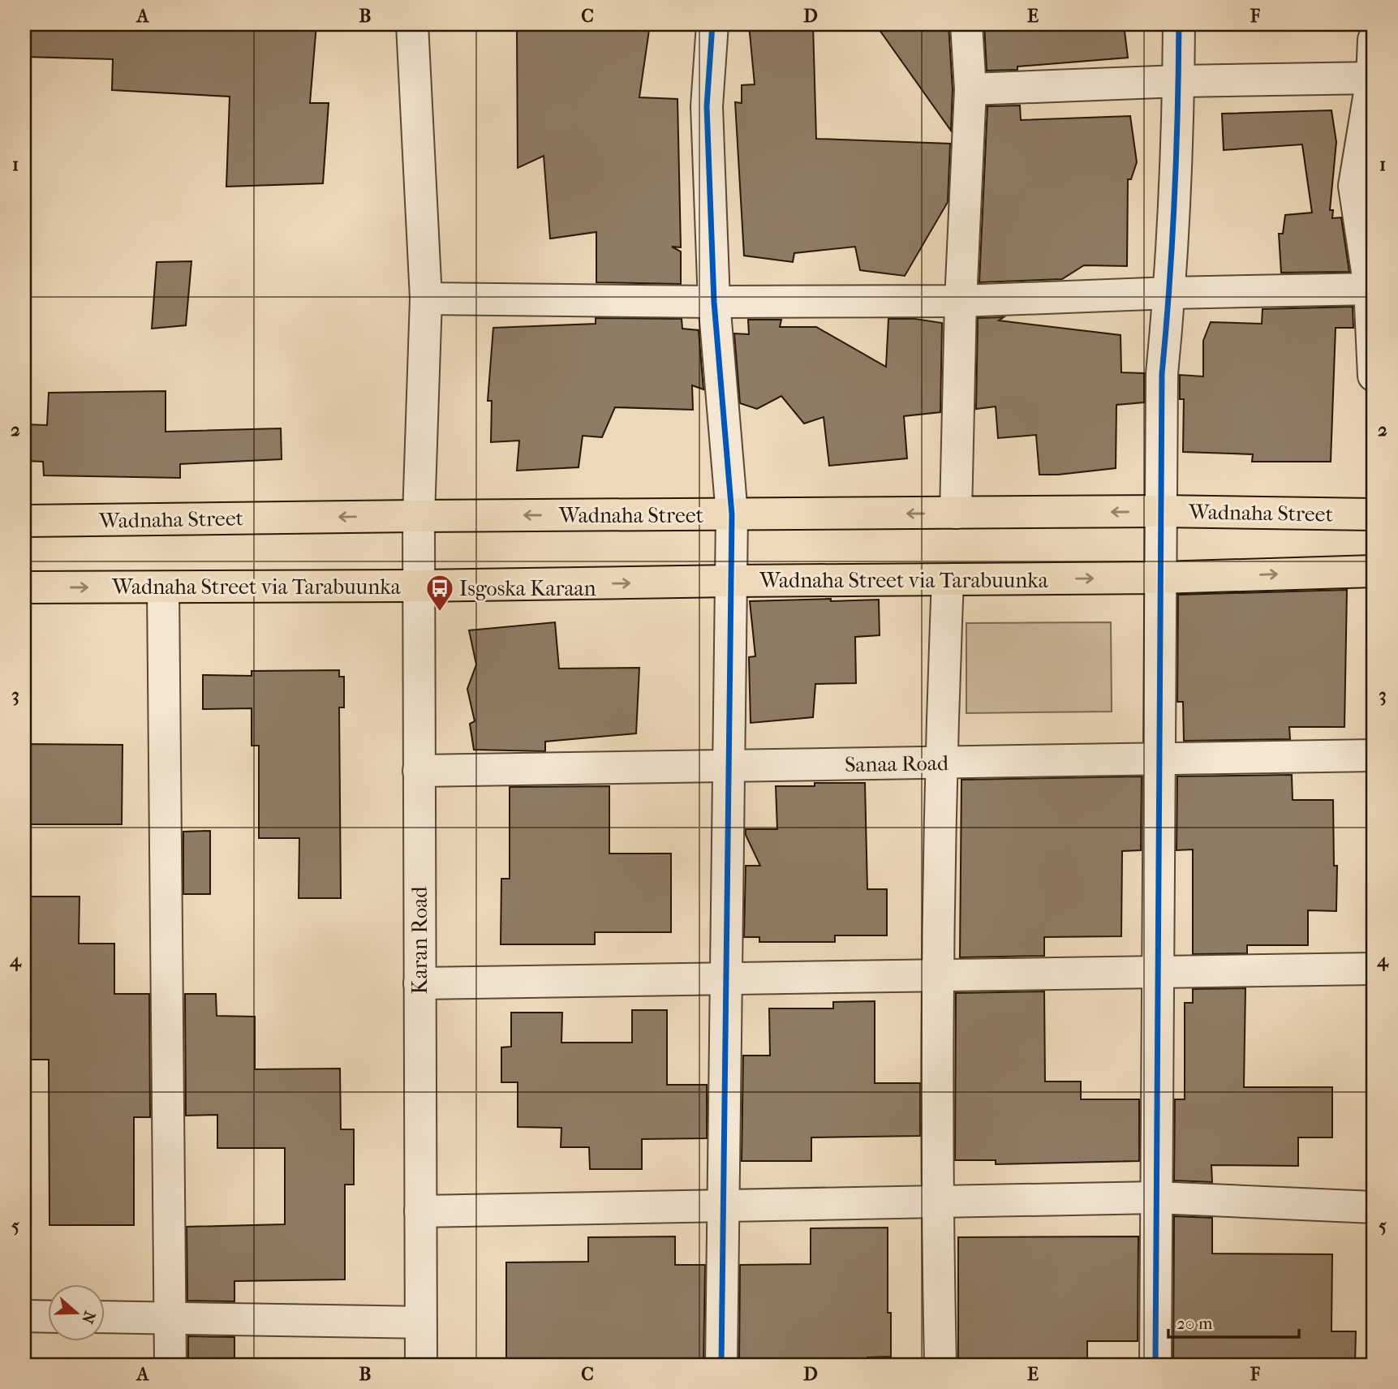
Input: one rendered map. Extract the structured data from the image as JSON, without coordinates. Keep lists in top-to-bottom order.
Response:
{
  "streets": {
    "main road": ["Wadnaha Street", "Wadnaha Street via Tarabuunka"],
    "street": ["Sanaa Road", "Karan Road"]
  },
  "crossings": [
    ["Wadnaha Street", "Karan Road"],
    ["Wadnaha Street via Tarabuunka", "Karan Road"],
    ["Sanaa Road", "Karan Road"]
  ],
  "one_way": ["Wadnaha Street", "Wadnaha Street via Tarabuunka"],
  "places": {
    "bus stop": ["Isgoska Karaan"]
  },
  "scale_bar": "20 m",
  "north": "right",
  "grid": {
    "columns": [
      "A",
      "B",
      "C",
      "D",
      "E",
      "F"
    ],
    "rows": [
      "1",
      "2",
      "3",
      "4",
      "5"
    ]
  }
}
